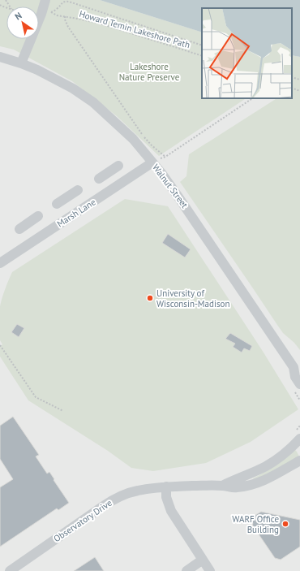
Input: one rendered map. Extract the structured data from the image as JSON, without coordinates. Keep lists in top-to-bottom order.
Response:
{
  "streets": {
    "street": ["Walnut Street", "Marsh Lane", "Observatory Drive"],
    "path": ["Howard Temin Lakeshore Path"]
  },
  "crossings": [
    ["Walnut Street", "Marsh Lane"]
  ],
  "parks": ["Lakeshore Nature Preserve"],
  "places": ["University of Wisconsin-Madison", "WARF Office Building"],
  "north": "top left"
}
